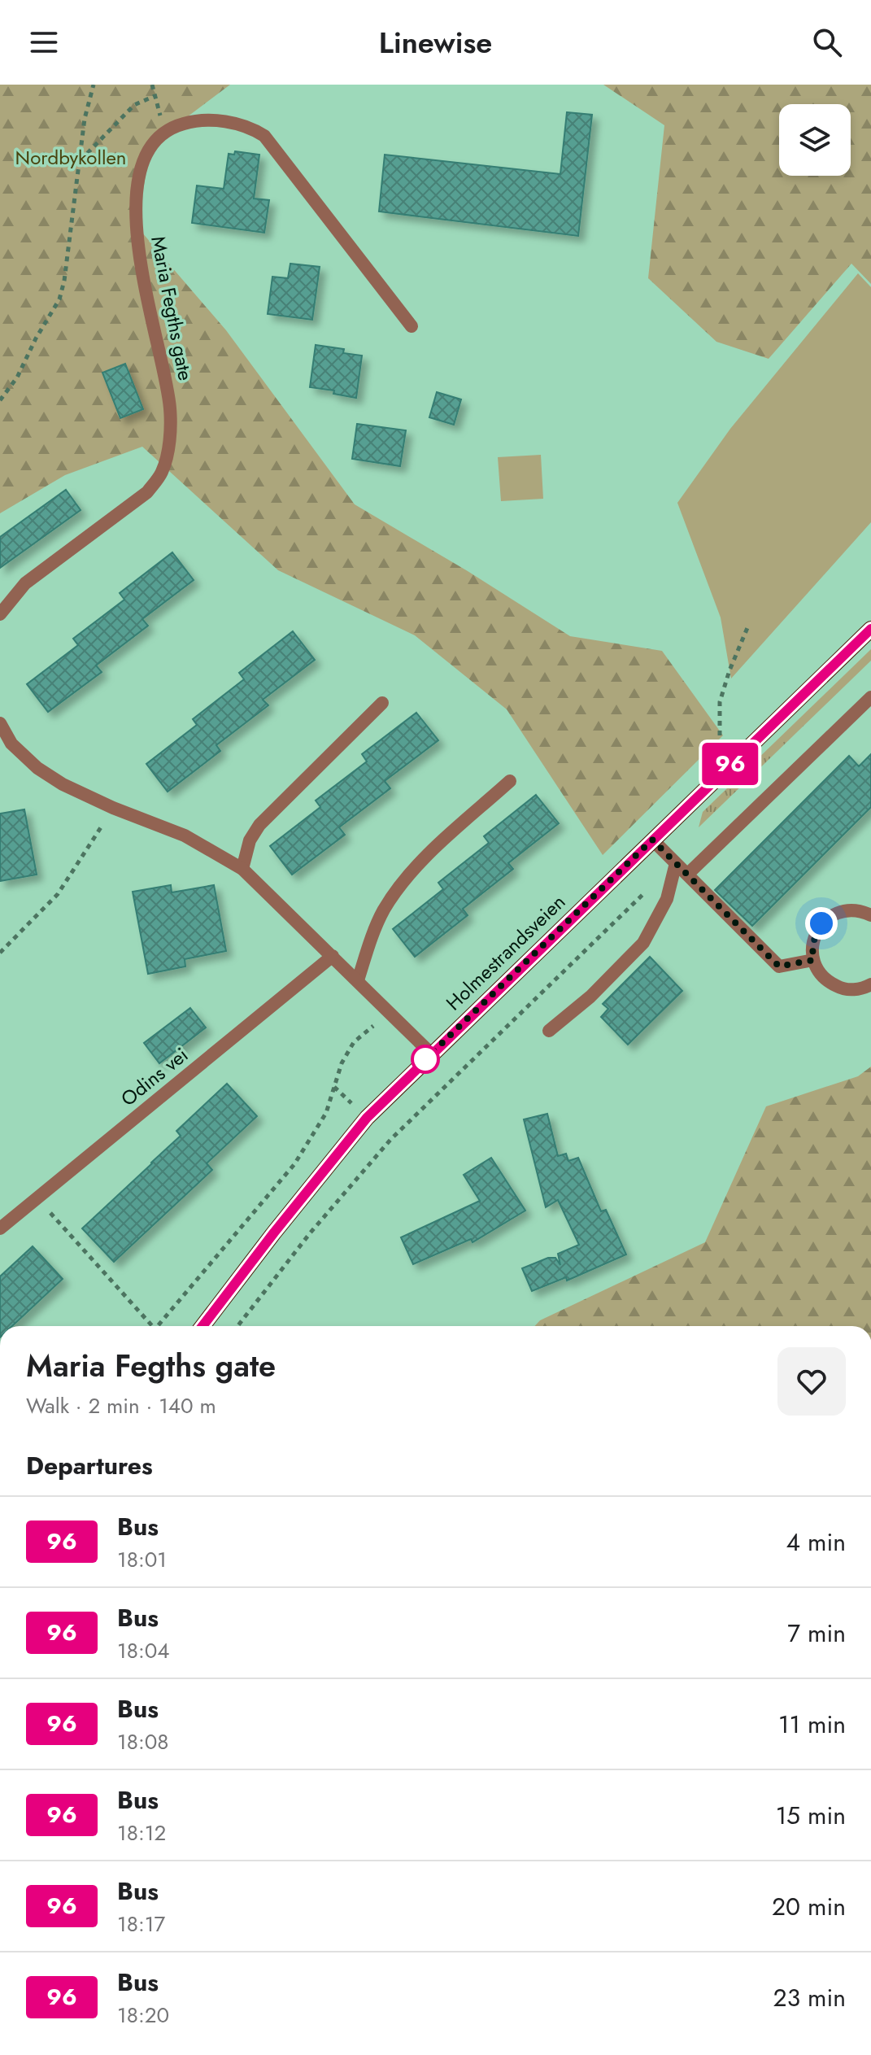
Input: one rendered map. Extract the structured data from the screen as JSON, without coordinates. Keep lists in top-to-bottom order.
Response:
{
  "streets": {
    "main road": ["Holmestrandsveien"],
    "street": ["Maria Fegths gate", "Odins vei"]
  },
  "parks": ["Nordbykollen"],
  "lines": ["bus line 96"],
  "page": {
    "header": "Linewise",
    "on_map": "96",
    "heading": [
      ["Maria Fegths gate", "Walk · 2 min · 140 m"],
      "Departures"
    ],
    "list": [
      {
        "mark": "96",
        "name": "Bus",
        "note": "18:01",
        "value": "4 min"
      },
      {
        "mark": "96",
        "name": "Bus",
        "note": "18:04",
        "value": "7 min"
      },
      {
        "mark": "96",
        "name": "Bus",
        "note": "18:08",
        "value": "11 min"
      },
      {
        "mark": "96",
        "name": "Bus",
        "note": "18:12",
        "value": "15 min"
      },
      {
        "mark": "96",
        "name": "Bus",
        "note": "18:17",
        "value": "20 min"
      },
      {
        "mark": "96",
        "name": "Bus",
        "note": "18:20",
        "value": "23 min"
      }
    ]
  }
}
